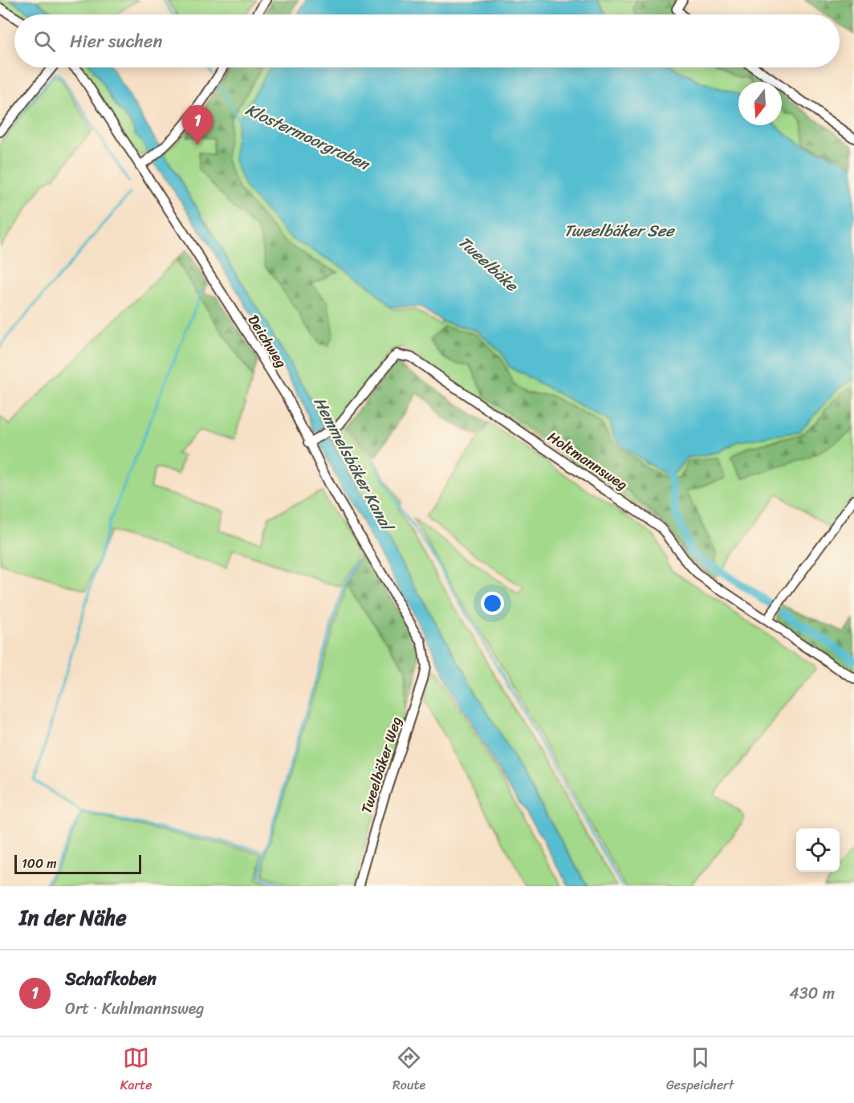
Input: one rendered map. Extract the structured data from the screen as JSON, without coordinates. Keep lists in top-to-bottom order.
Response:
{
  "streets": {
    "street": ["Deichweg", "Holtmannsweg", "Tweelbäker Weg"]
  },
  "crossings": [
    ["Deichweg", "Holtmannsweg"],
    ["Deichweg", "Tweelbäker Weg"]
  ],
  "water": [
    "Klostermoorgraben",
    "Tweelbäker See",
    "Tweelbäke",
    "Hemmelsbäker Kanal"
  ],
  "scale_bar": "100 m",
  "north": "bottom",
  "page": {
    "search": "Hier suchen",
    "pins": "1",
    "scale": "100 m",
    "heading": "In der Nähe",
    "list": [
      {
        "mark": "1",
        "name": "Schafkoben",
        "note": "Ort · Kuhlmannsweg",
        "value": "430 m"
      }
    ],
    "nav": ["Karte", "Route", "Gespeichert"]
  }
}
